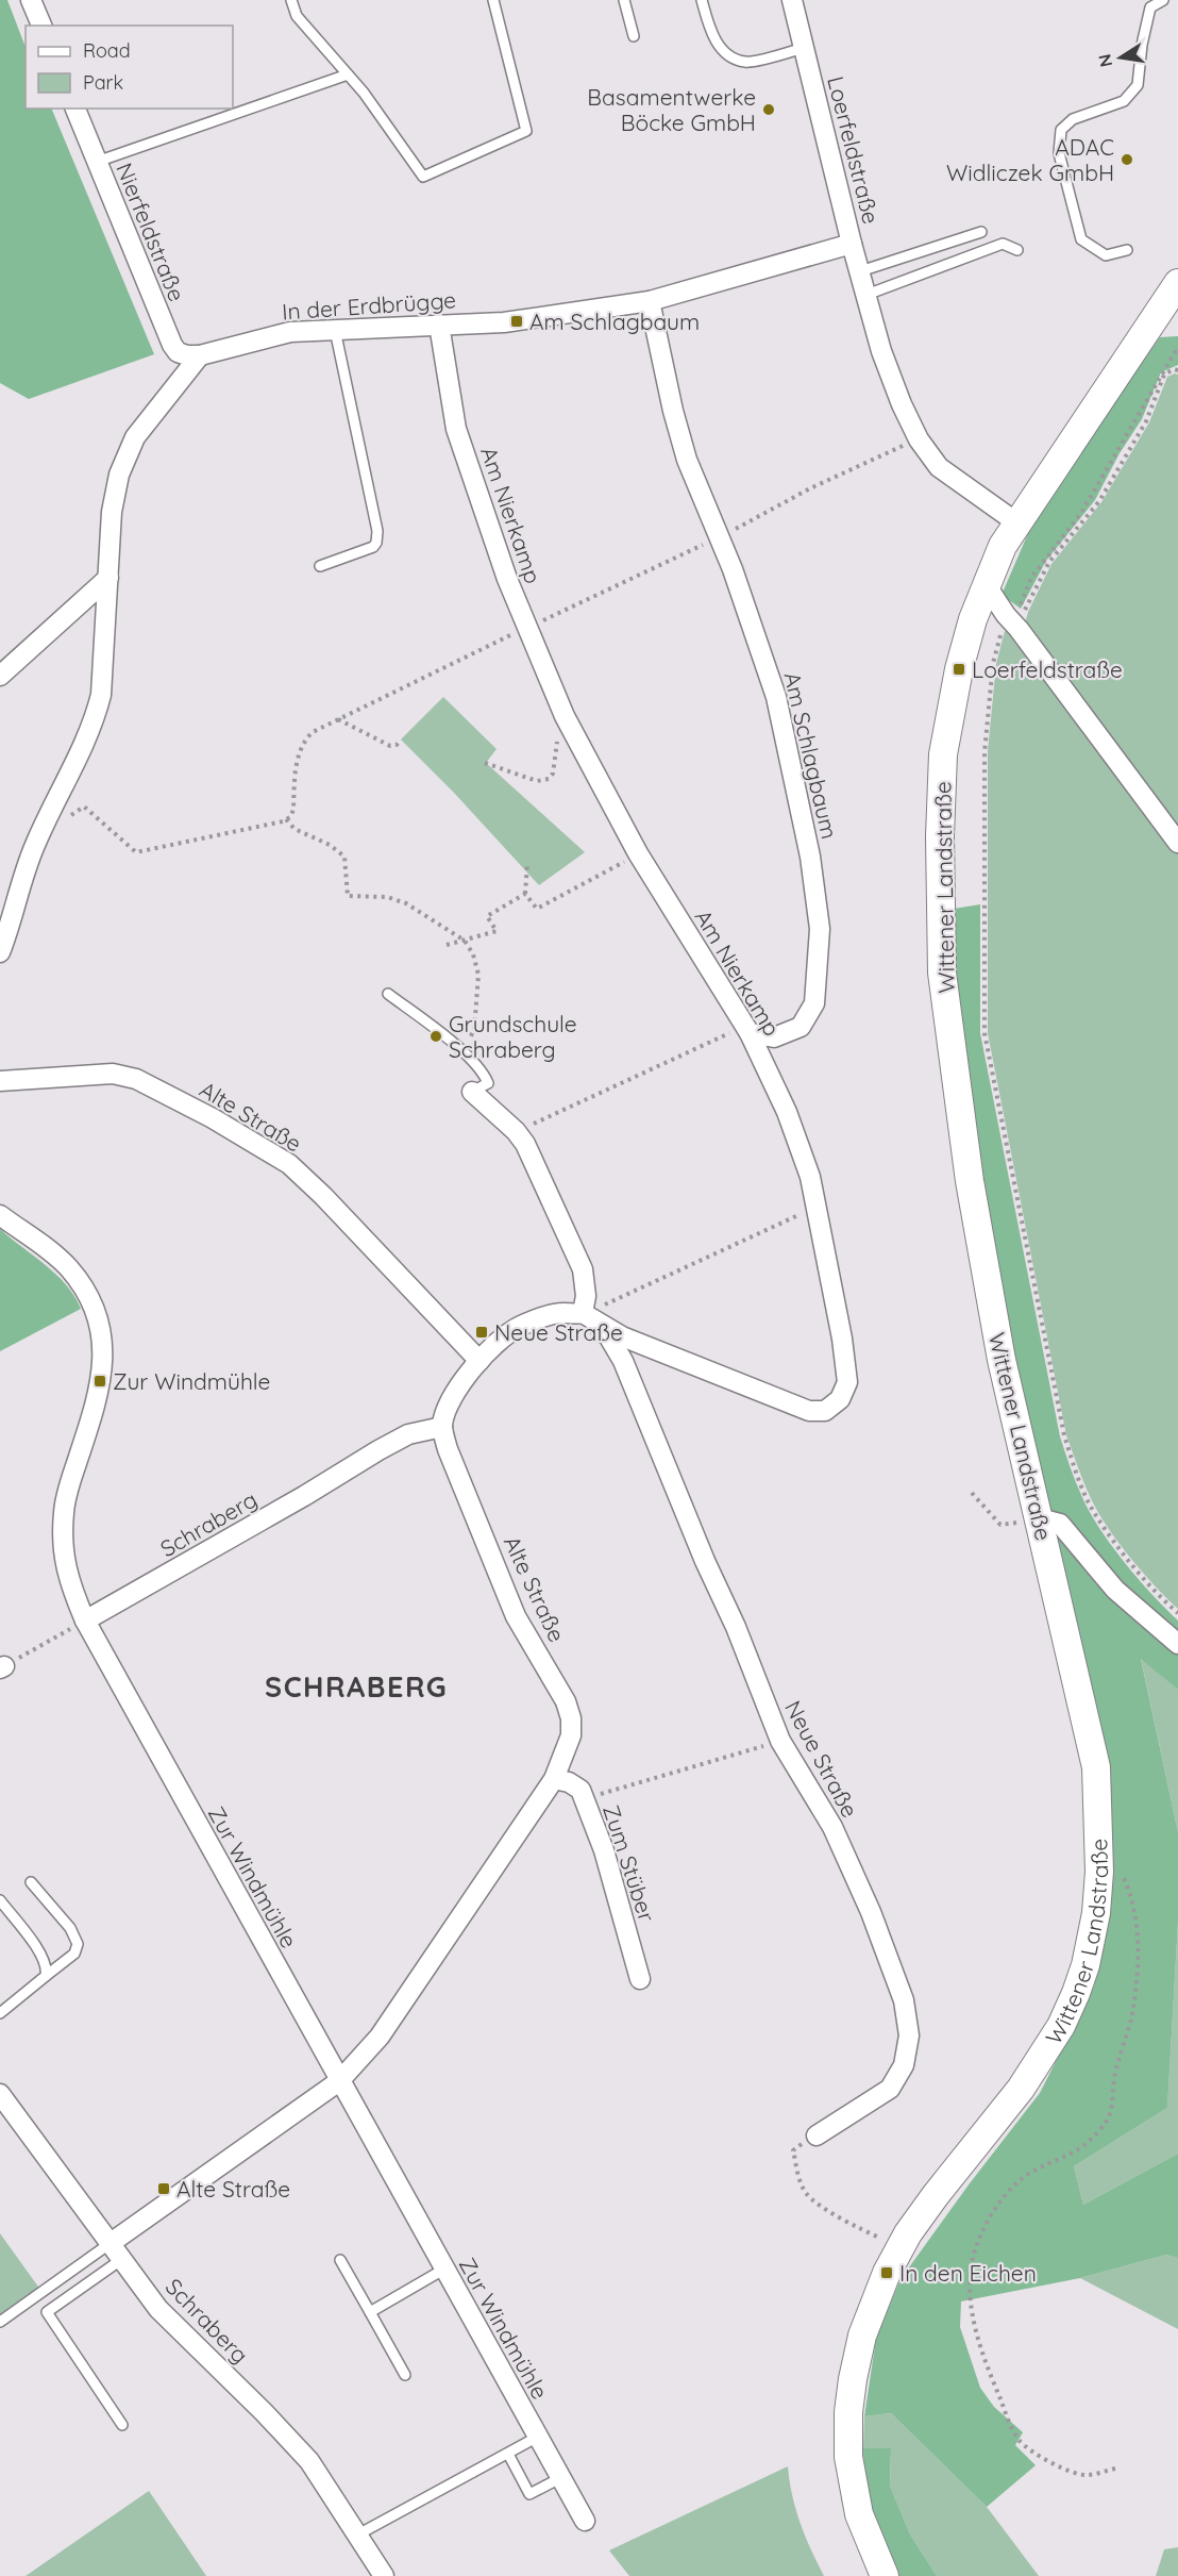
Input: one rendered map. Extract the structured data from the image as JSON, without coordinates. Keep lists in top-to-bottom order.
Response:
{
  "streets": {
    "main road": ["Wittener Landstraße"],
    "street": [
      "Loerfeldstraße",
      "Nierfeldstraße",
      "In der Erdbrügge",
      "Am Nierkamp",
      "Am Schlagbaum",
      "Alte Straße",
      "Schraberg",
      "Neue Straße",
      "Zum Stüber",
      "Zur Windmühle"
    ]
  },
  "crossings": [
    ["Loerfeldstraße", "In der Erdbrügge"],
    ["Loerfeldstraße", "Wittener Landstraße"],
    ["Nierfeldstraße", "In der Erdbrügge"],
    ["In der Erdbrügge", "Am Nierkamp"],
    ["In der Erdbrügge", "Am Schlagbaum"],
    ["Am Nierkamp", "Am Schlagbaum"],
    ["Am Nierkamp", "Neue Straße"],
    ["Alte Straße", "Schraberg"],
    ["Alte Straße", "Zum Stüber"],
    ["Alte Straße", "Zur Windmühle"],
    ["Schraberg", "Zur Windmühle"]
  ],
  "districts": ["SCHRABERG"],
  "places": {
    "other": ["Basamentwerke Böcke GmbH", "ADAC Widliczek GmbH", "Grundschule Schraberg"],
    "transit": [
      "Am Schlagbaum",
      "Loerfeldstraße",
      "Neue Straße",
      "Zur Windmühle",
      "Alte Straße",
      "In den Eichen"
    ]
  },
  "legend": ["Road", "Park"],
  "north": "left"
}
